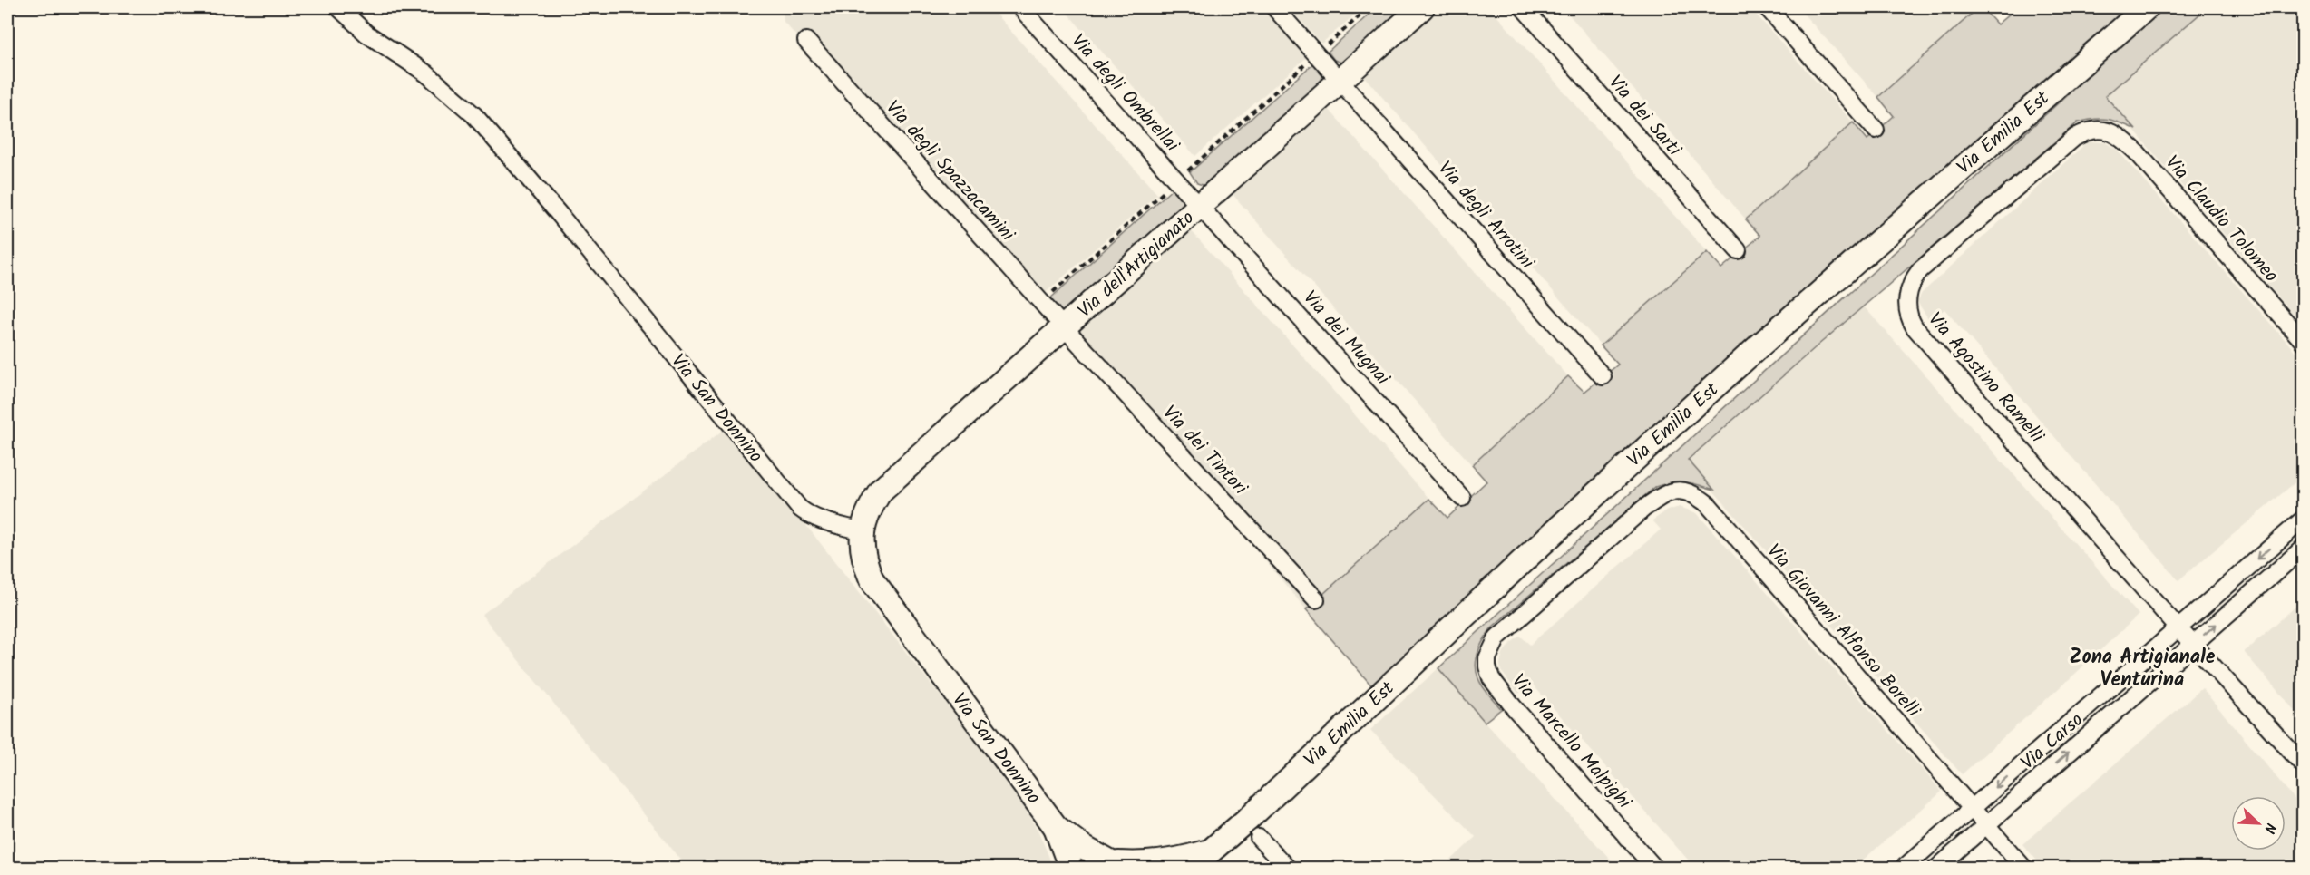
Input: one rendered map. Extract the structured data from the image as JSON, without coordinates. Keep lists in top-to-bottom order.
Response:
{
  "streets": {
    "main road": ["Via Emilia Est", "Via dell'Artigianato", "Via San Donnino"],
    "street": [
      "Via degli Ombrellai",
      "Via dei Sarti",
      "Via degli Spazzacamini",
      "Via degli Arrotini",
      "Via Claudio Tolomeo",
      "Via dei Mugnai",
      "Via Agostino Ramelli",
      "Via dei Tintori",
      "Via Giovanni Alfonso Borelli",
      "Via Marcello Malpighi",
      "Via Carso"
    ]
  },
  "crossings": [
    ["Via degli Ombrellai", "Via dell'Artigianato"],
    ["Via degli Ombrellai", "Via dei Mugnai"],
    ["Via Emilia Est", "Via San Donnino"],
    ["Via degli Spazzacamini", "Via dell'Artigianato"],
    ["Via degli Spazzacamini", "Via dei Tintori"],
    ["Via degli Arrotini", "Via dell'Artigianato"],
    ["Via Claudio Tolomeo", "Via Agostino Ramelli"],
    ["Via dell'Artigianato", "Via dei Mugnai"],
    ["Via dell'Artigianato", "Via San Donnino"],
    ["Via dell'Artigianato", "Via dei Tintori"],
    ["Via Agostino Ramelli", "Via Carso"],
    ["Via Giovanni Alfonso Borelli", "Via Marcello Malpighi"],
    ["Via Giovanni Alfonso Borelli", "Via Carso"]
  ],
  "districts": ["Zona Artigianale Venturina"],
  "north": "bottom right"
}
